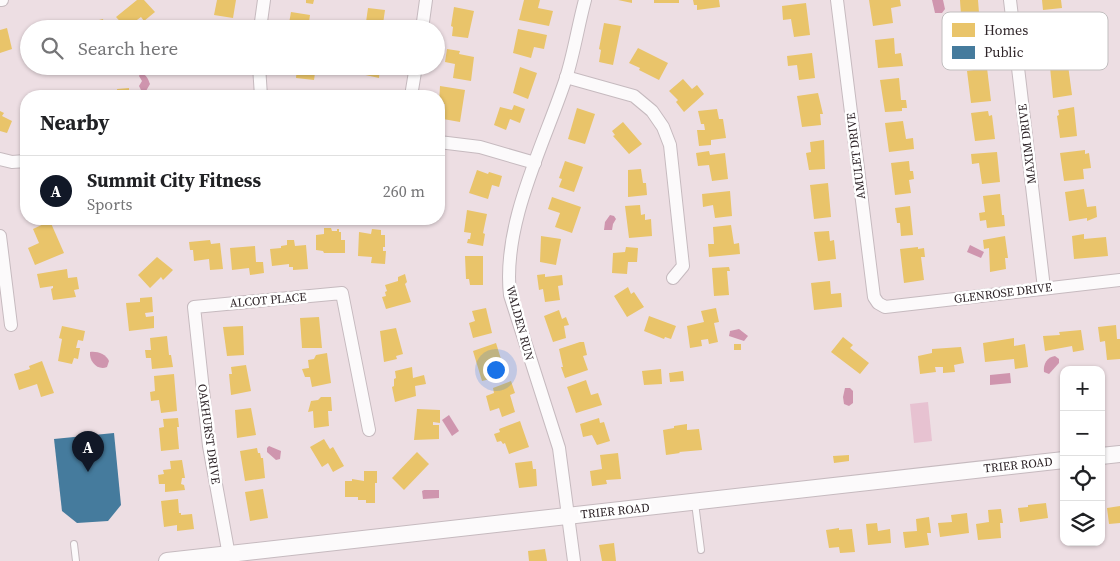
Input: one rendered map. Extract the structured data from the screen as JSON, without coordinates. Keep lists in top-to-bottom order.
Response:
{
  "streets": {
    "street": [
      "MAXIM DRIVE",
      "AMULET DRIVE",
      "GLENROSE DRIVE",
      "ALCOT PLACE",
      "WALDEN RUN",
      "OAKHURST DRIVE",
      "TRIER ROAD"
    ]
  },
  "crossings": [
    ["MAXIM DRIVE", "GLENROSE DRIVE"],
    ["AMULET DRIVE", "GLENROSE DRIVE"],
    ["ALCOT PLACE", "OAKHURST DRIVE"],
    ["WALDEN RUN", "TRIER ROAD"],
    ["OAKHURST DRIVE", "TRIER ROAD"]
  ],
  "legend": ["Homes", "Public"],
  "page": {
    "search": "Search here",
    "heading": "Nearby",
    "list": [
      {
        "mark": "A",
        "name": "Summit City Fitness",
        "note": "Sports",
        "value": "260 m"
      }
    ],
    "map_buttons": ["+", "−"],
    "pins": "A"
  }
}
